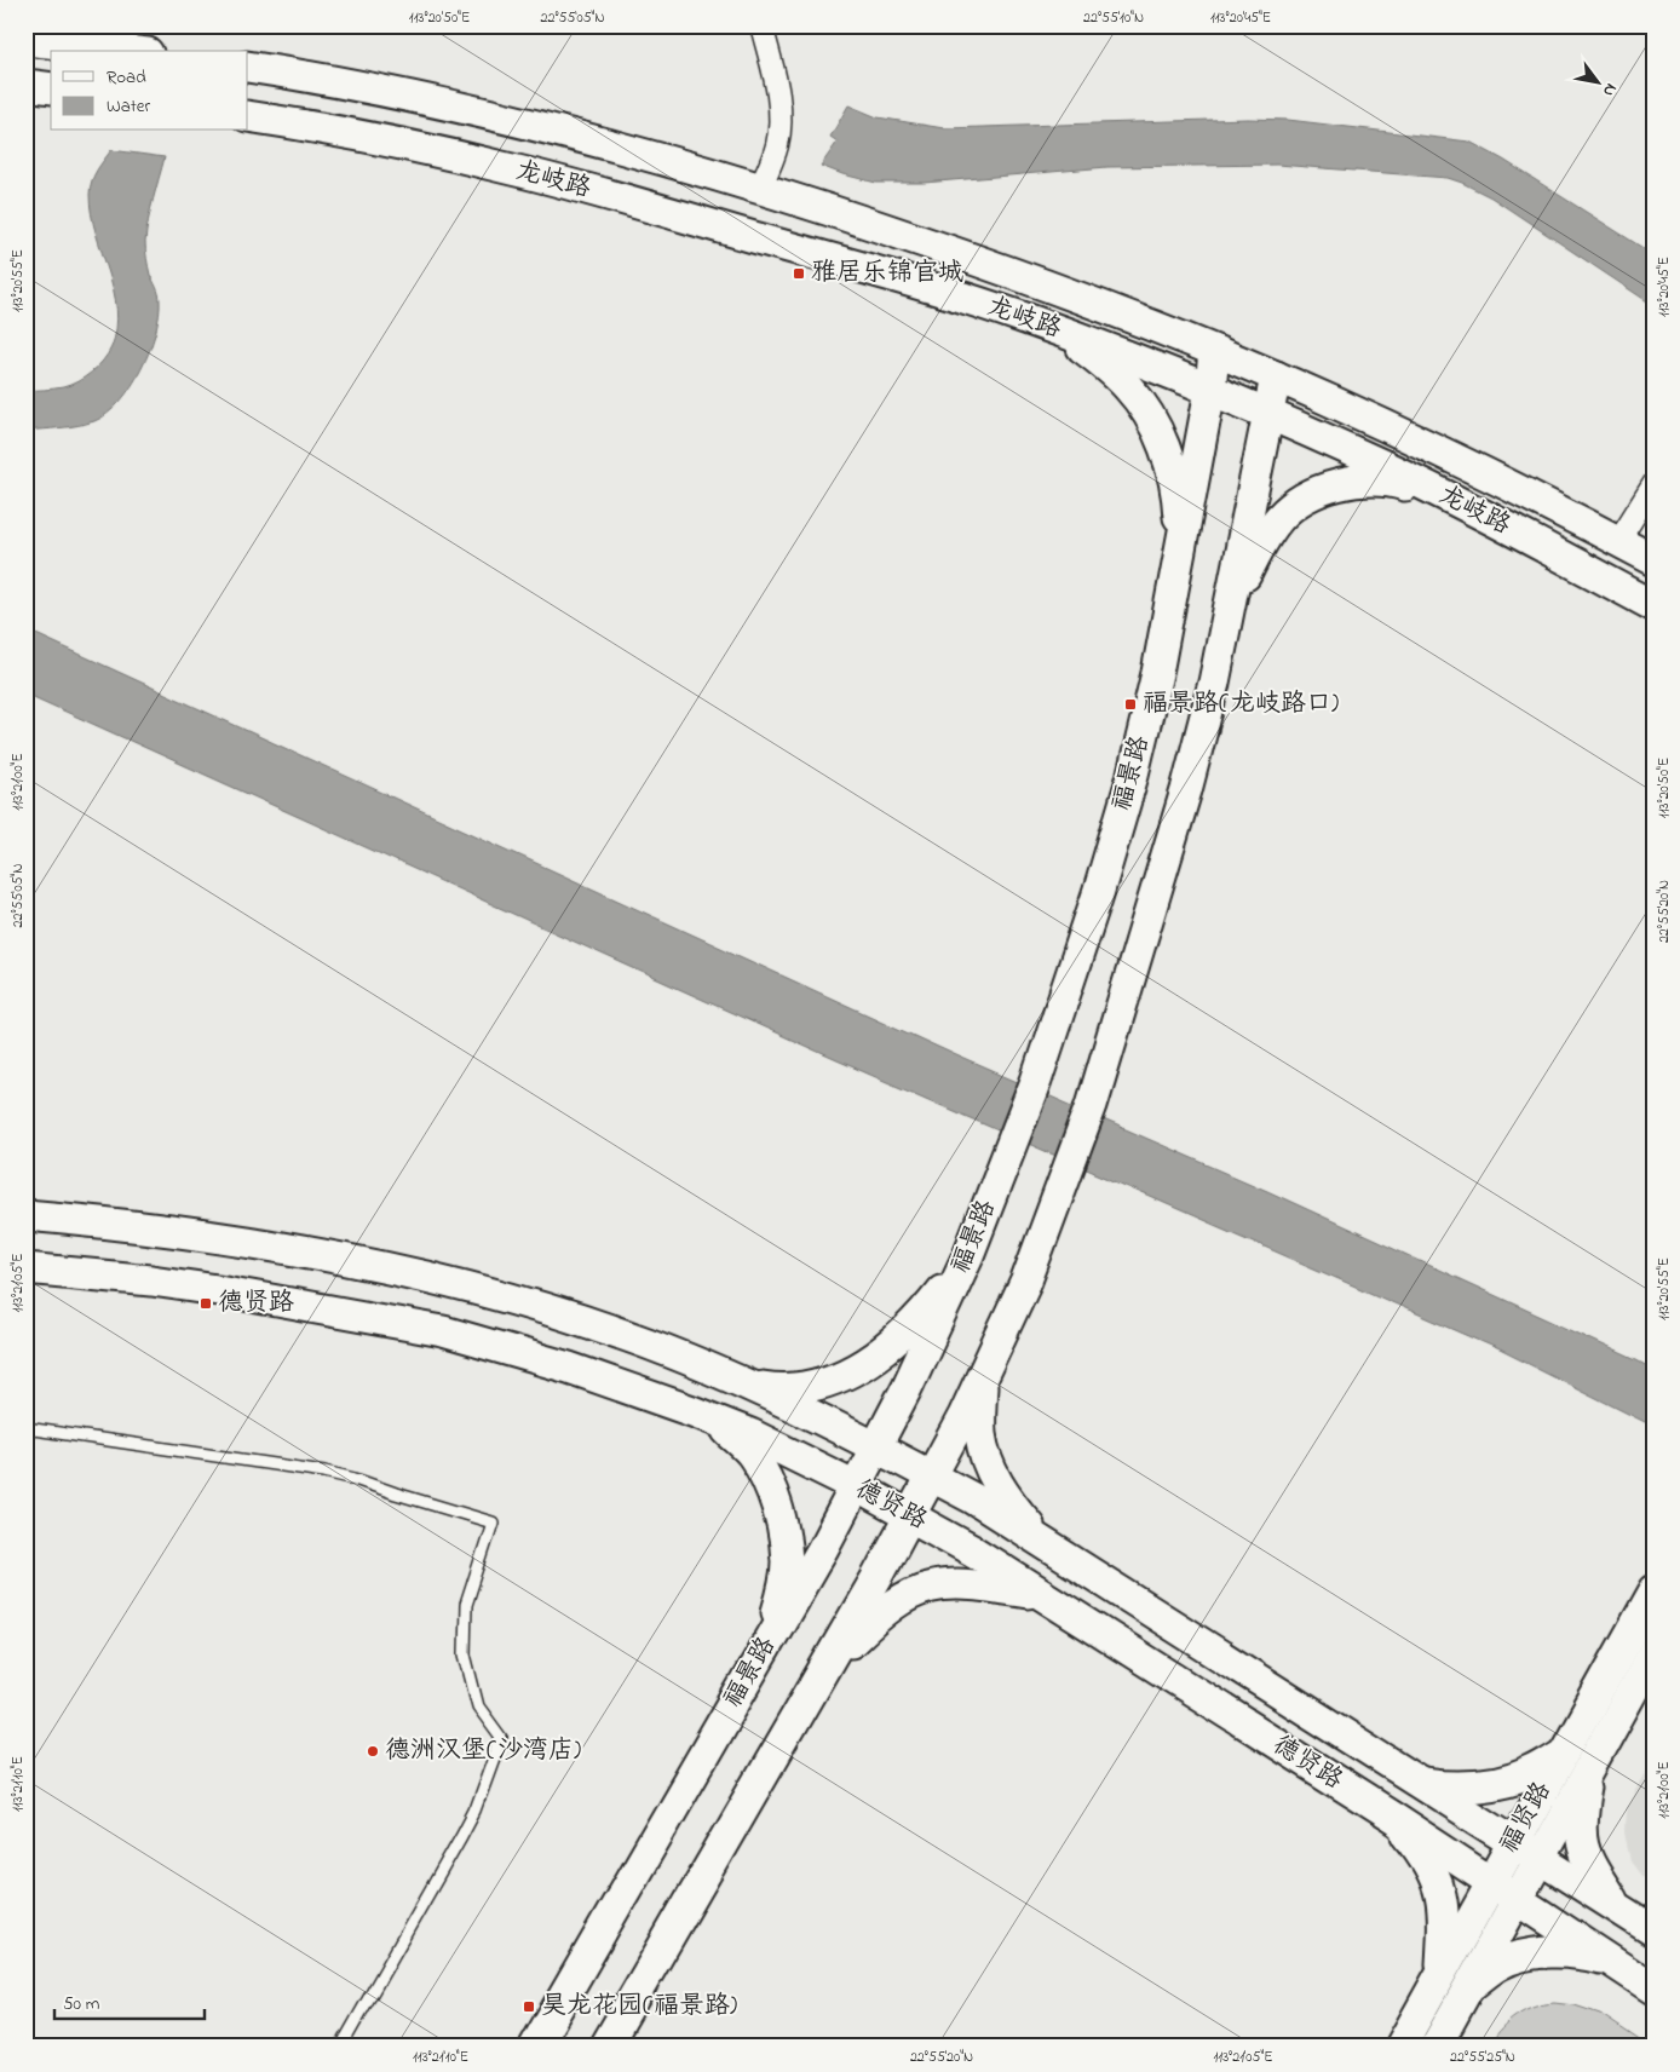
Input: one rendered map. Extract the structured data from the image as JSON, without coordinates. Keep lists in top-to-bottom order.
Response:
{
  "streets": {
    "street": [
      "龙岐路",
      "福景路",
      "德贤路",
      "福贤路"
    ]
  },
  "crossings": [
    ["龙岐路", "福景路"],
    ["福景路", "德贤路"],
    ["德贤路", "福贤路"]
  ],
  "places": {
    "transit": [
      "雅居乐锦官城",
      "福景路(龙岐路口)",
      "德贤路",
      "昊龙花园(福景路)"
    ],
    "other": ["德洲汉堡(沙湾店)"]
  },
  "legend": ["Road", "Water"],
  "scale_bar": "50 m",
  "north": "bottom right",
  "coordinates": [
    "113°20'50\"E",
    "22°55'05\"N",
    "22°55'10\"N",
    "113°20'45\"E",
    "113°20'55\"E",
    "113°21'00\"E",
    "22°55'20\"N",
    "113°21'05\"E",
    "113°21'10\"E",
    "22°55'25\"N"
  ]
}
